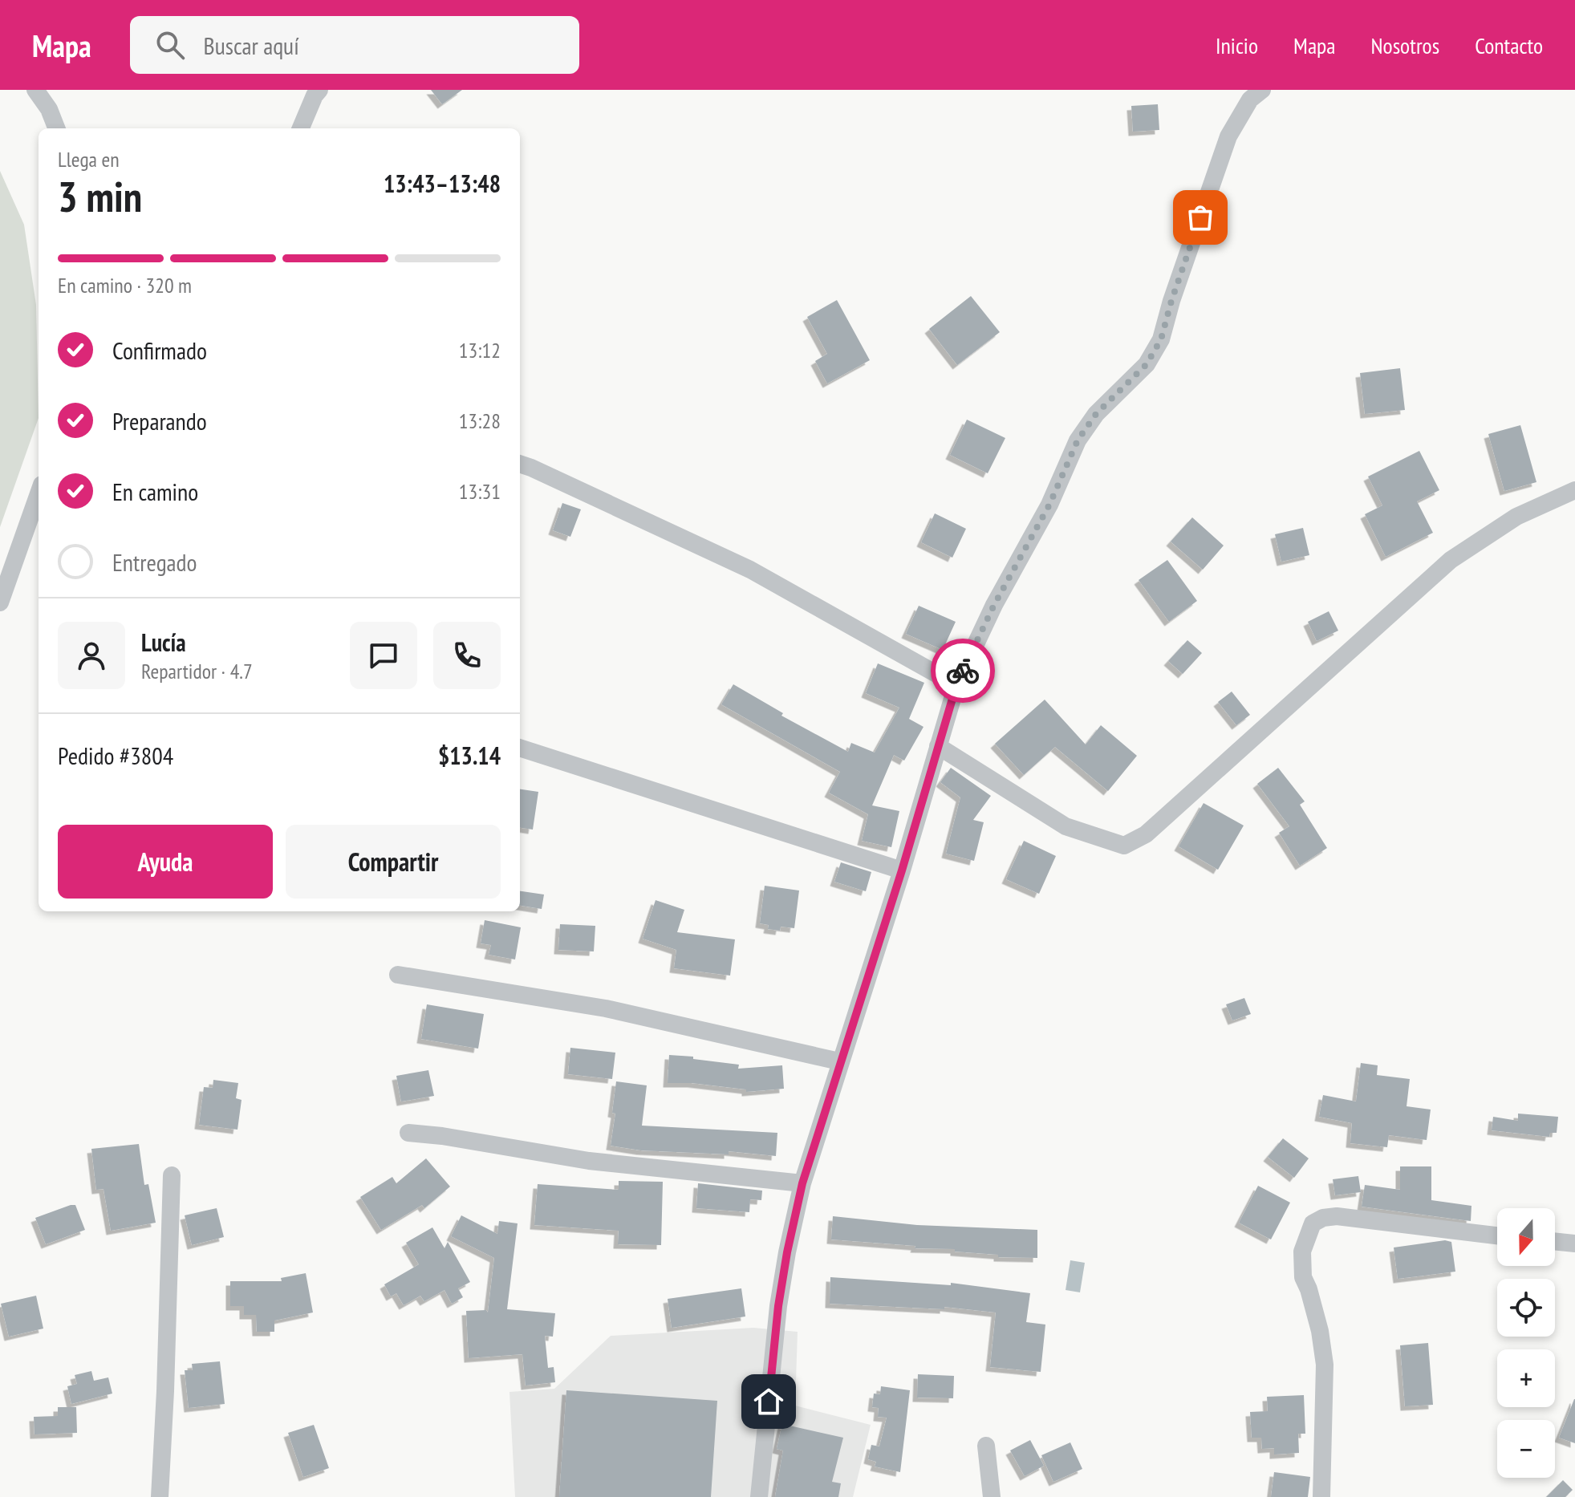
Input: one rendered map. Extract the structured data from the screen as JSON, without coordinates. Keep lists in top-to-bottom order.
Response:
{
  "north": "bottom",
  "page": {
    "header": "Mapa",
    "search": "Buscar aquí",
    "nav": [
      "Inicio",
      "Mapa",
      "Nosotros",
      "Contacto"
    ],
    "heading": ["3 min", "Llega en", "13:43–13:48"],
    "panel": [
      "Lucía",
      "Repartidor · 4.7",
      "Pedido #3804",
      "$13.14"
    ],
    "bar": "En camino · 320 m",
    "list": [
      ["Confirmado", "13:12"],
      ["Preparando", "13:28"],
      ["En camino", "13:31"],
      "Entregado"
    ],
    "buttons": ["Ayuda", "Compartir"],
    "map_buttons": ["+", "−"]
  }
}
